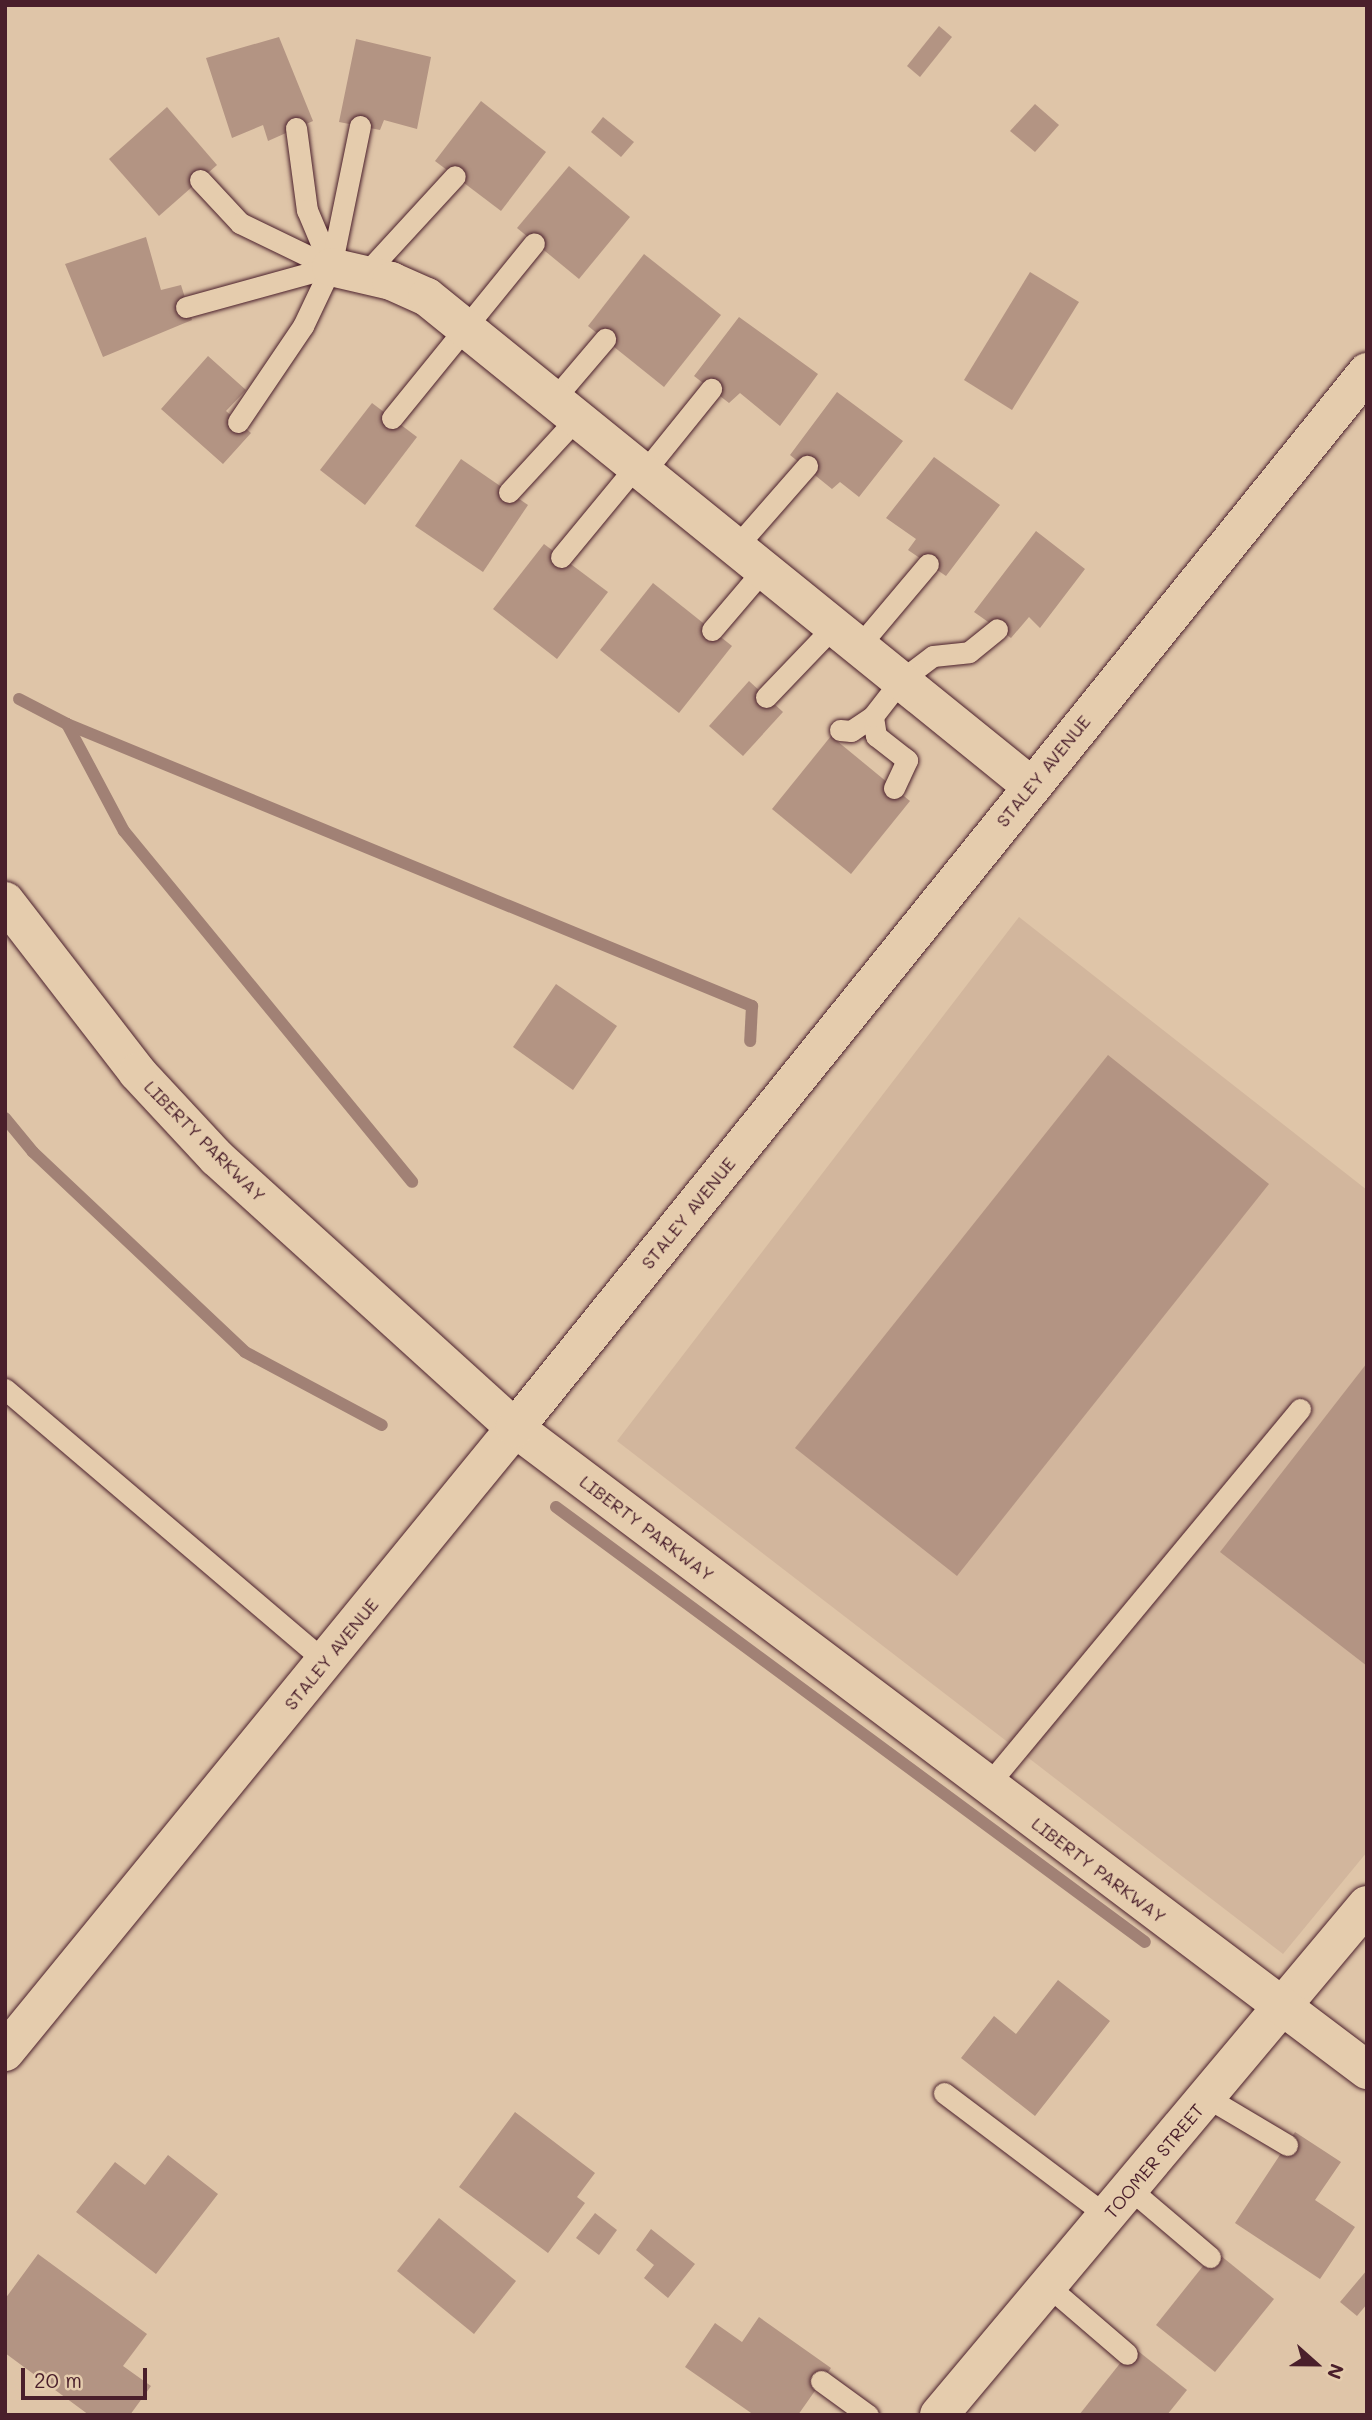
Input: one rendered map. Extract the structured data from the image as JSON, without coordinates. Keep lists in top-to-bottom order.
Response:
{
  "streets": {
    "street": ["STALEY AVENUE", "LIBERTY PARKWAY", "TOOMER STREET"]
  },
  "crossings": [
    ["STALEY AVENUE", "LIBERTY PARKWAY"],
    ["LIBERTY PARKWAY", "TOOMER STREET"]
  ],
  "scale_bar": "20 m",
  "north": "right"
}
